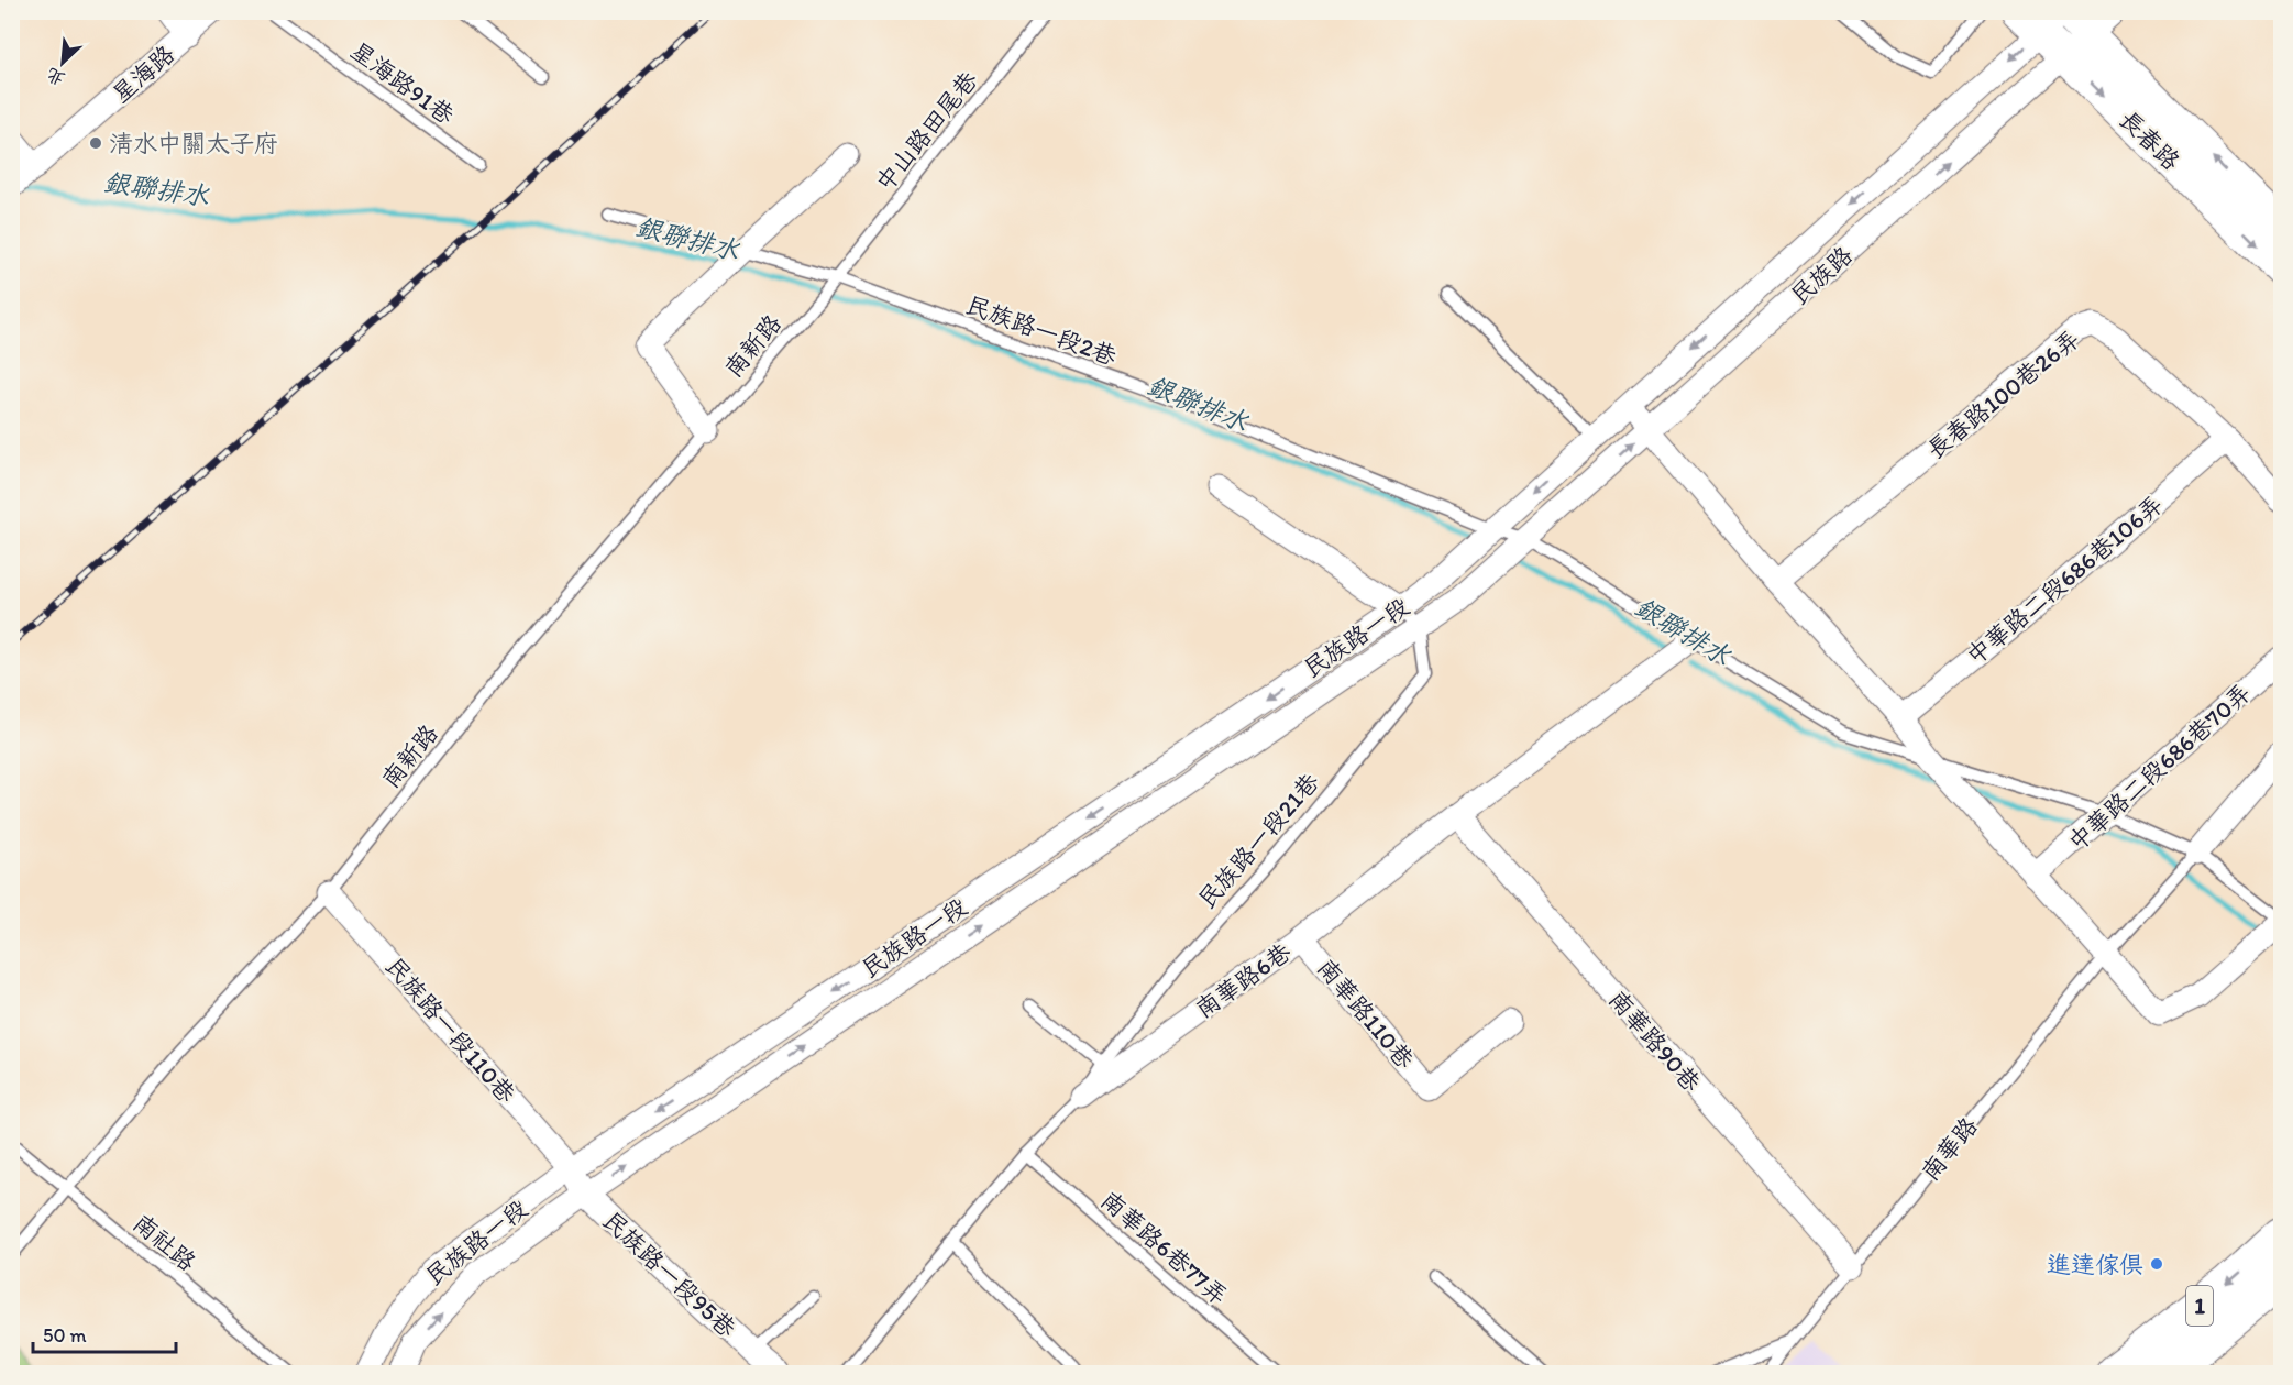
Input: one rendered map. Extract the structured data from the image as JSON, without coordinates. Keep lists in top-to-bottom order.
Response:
{
  "streets": {
    "main road": ["1"],
    "street": [
      "星海路",
      "長春路",
      "民族路",
      "長春路100巷26弄",
      "中華路二段686巷106弄",
      "民族路一段",
      "中華路二段686巷70弄",
      "南華路6巷",
      "南華路110巷",
      "民族路一段110巷",
      "南華路90巷",
      "民族路一段95巷"
    ],
    "lane": [
      "星海路91巷",
      "中山路田尾巷",
      "民族路一段2巷",
      "南新路",
      "民族路一段21巷",
      "南華路",
      "南社路",
      "南華路6巷77弄"
    ]
  },
  "crossings": [
    ["中山路田尾巷", "民族路一段2巷"],
    ["中山路田尾巷", "南新路"],
    ["長春路", "民族路"],
    ["民族路", "民族路一段2巷"],
    ["民族路", "民族路一段"],
    ["民族路一段2巷", "南新路"],
    ["民族路一段2巷", "民族路一段"],
    ["民族路一段2巷", "中華路二段686巷70弄"],
    ["民族路一段2巷", "南華路6巷"],
    ["民族路一段2巷", "南華路"],
    ["南新路", "民族路一段110巷"],
    ["南新路", "南社路"],
    ["長春路100巷26弄", "中華路二段686巷106弄"],
    ["民族路一段", "民族路一段21巷"],
    ["民族路一段", "民族路一段110巷"],
    ["民族路一段", "民族路一段95巷"],
    ["民族路一段21巷", "南華路6巷"],
    ["南華路6巷", "南華路110巷"],
    ["南華路6巷", "南華路90巷"],
    ["南華路6巷", "南華路6巷77弄"],
    ["民族路一段110巷", "民族路一段95巷"],
    ["南華路90巷", "南華路"]
  ],
  "water": ["銀聯排水"],
  "places": ["清水中關太子府", "進達傢俱"],
  "scale_bar": "50 m",
  "north": "bottom left"
}
